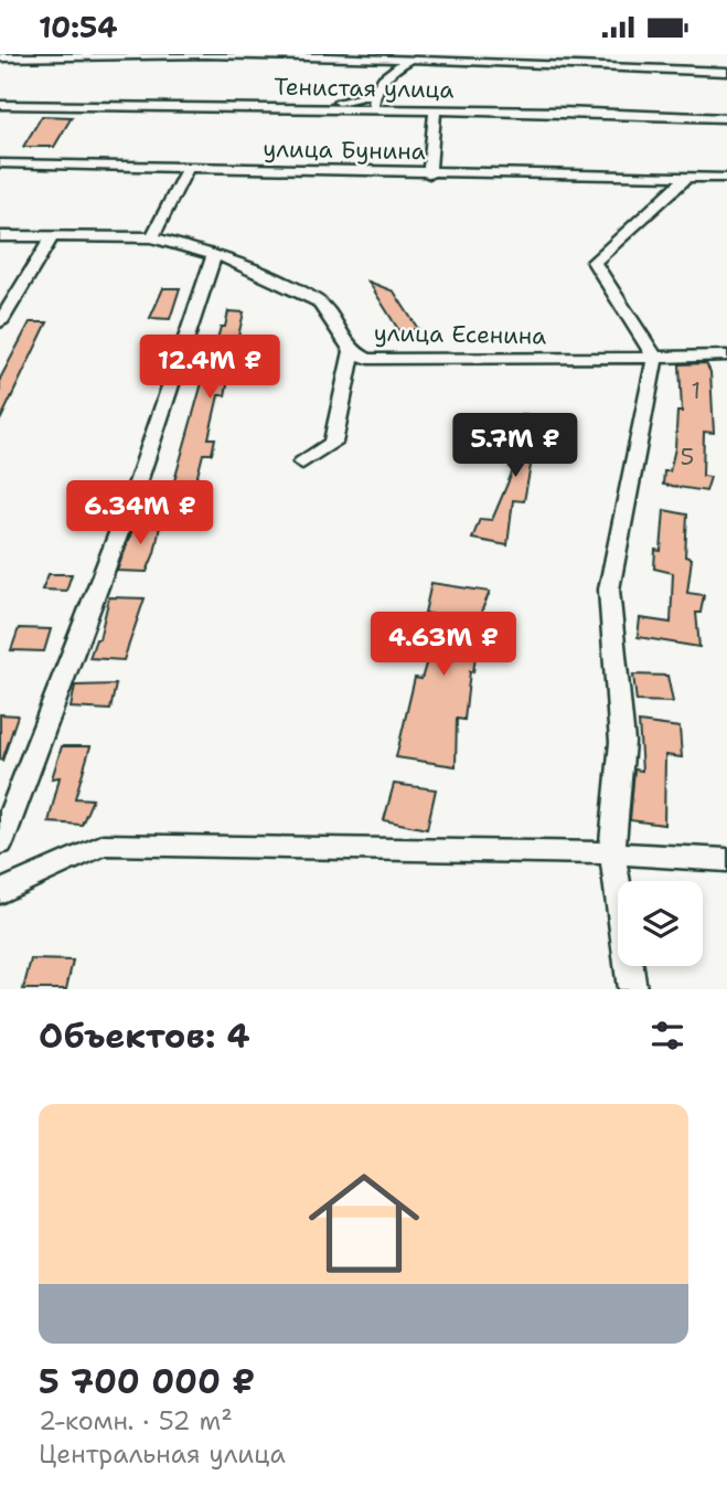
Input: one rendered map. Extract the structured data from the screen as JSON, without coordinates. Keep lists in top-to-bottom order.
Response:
{
  "streets": {
    "street": ["Тенистая улица", "улица Бунина", "улица Есенина"]
  },
  "house_numbers": ["1", "5"],
  "page": {
    "status": "10:54",
    "price": [
      "12.4M ₽",
      "5.7M ₽",
      "6.34M ₽",
      "4.63M ₽"
    ],
    "heading": "Объектов: 4",
    "list": [
      {
        "name": "5 700 000 ₽",
        "note": "2-комн. · 52 m² · Центральная улица"
      }
    ]
  }
}
